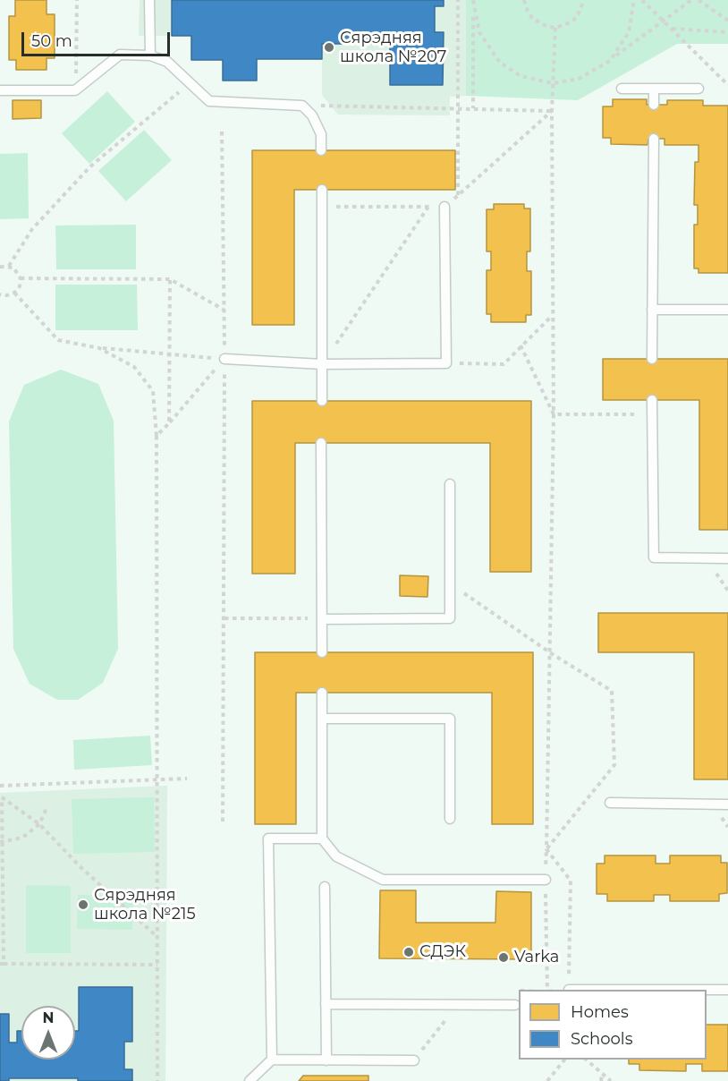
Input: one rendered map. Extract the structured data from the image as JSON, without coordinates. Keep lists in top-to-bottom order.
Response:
{
  "places": [
    "Сярэдняя школа №207",
    "Сярэдняя школа №215",
    "СДЭК",
    "Varka"
  ],
  "legend": ["Homes", "Schools"],
  "scale_bar": "50 m",
  "north": "top"
}
